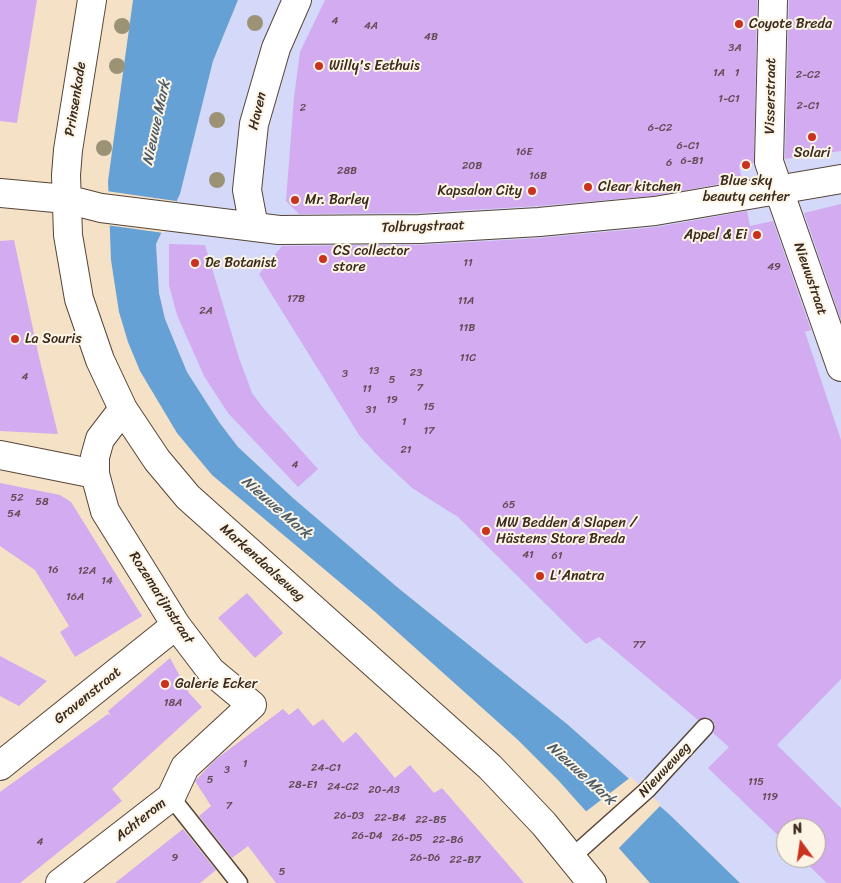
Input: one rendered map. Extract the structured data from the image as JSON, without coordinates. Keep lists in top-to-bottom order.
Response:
{
  "streets": {
    "street": [
      "Visserstraat",
      "Prinsenkade",
      "Haven",
      "Tolbrugstraat",
      "Nieuwstraat",
      "Markendaalseweg",
      "Rozemarijnstraat",
      "Gravenstraat",
      "Achterom"
    ],
    "lane": ["Nieuweweg"]
  },
  "crossings": [
    ["Visserstraat", "Tolbrugstraat"],
    ["Visserstraat", "Nieuwstraat"],
    ["Prinsenkade", "Tolbrugstraat"],
    ["Prinsenkade", "Markendaalseweg"],
    ["Haven", "Tolbrugstraat"],
    ["Tolbrugstraat", "Nieuwstraat"],
    ["Tolbrugstraat", "Markendaalseweg"],
    ["Markendaalseweg", "Rozemarijnstraat"],
    ["Markendaalseweg", "Nieuweweg"],
    ["Rozemarijnstraat", "Gravenstraat"],
    ["Rozemarijnstraat", "Achterom"]
  ],
  "water": ["Nieuwe Mark"],
  "places": [
    "Coyote Breda",
    "Willy's Eethuis",
    "Solari",
    "Blue sky beauty center",
    "Clear kitchen",
    "Kapsalon City",
    "Mr. Barley",
    "Appel & Ei",
    "CS collector store",
    "De Botanist",
    "La Souris",
    "MW Bedden & Slapen / Hästens Store Breda",
    "L'Anatra",
    "Galerie Ecker"
  ],
  "house_numbers": [
    "4",
    "4A",
    "4B",
    "3A",
    "1A",
    "1",
    "2-C2",
    "1-C1",
    "2-C1",
    "2",
    "6-C2",
    "6-C1",
    "16E",
    "6-B1",
    "6",
    "20B",
    "28B",
    "16B",
    "11",
    "49",
    "17B",
    "11A",
    "2A",
    "11B",
    "11C",
    "13",
    "23",
    "3",
    "4",
    "5",
    "7",
    "11",
    "19",
    "15",
    "31",
    "1",
    "17",
    "21",
    "4",
    "52",
    "58",
    "65",
    "54",
    "41",
    "61",
    "16",
    "12A",
    "14",
    "16A",
    "77",
    "18A",
    "1",
    "24-C1",
    "3",
    "5",
    "115",
    "28-E1",
    "24-C2",
    "20-A3",
    "119",
    "7",
    "26-D3",
    "22-B4",
    "22-B5",
    "26-D4",
    "26-D5",
    "22-B6",
    "4",
    "9",
    "26-D6",
    "22-B7",
    "5"
  ],
  "north": "top"
}
